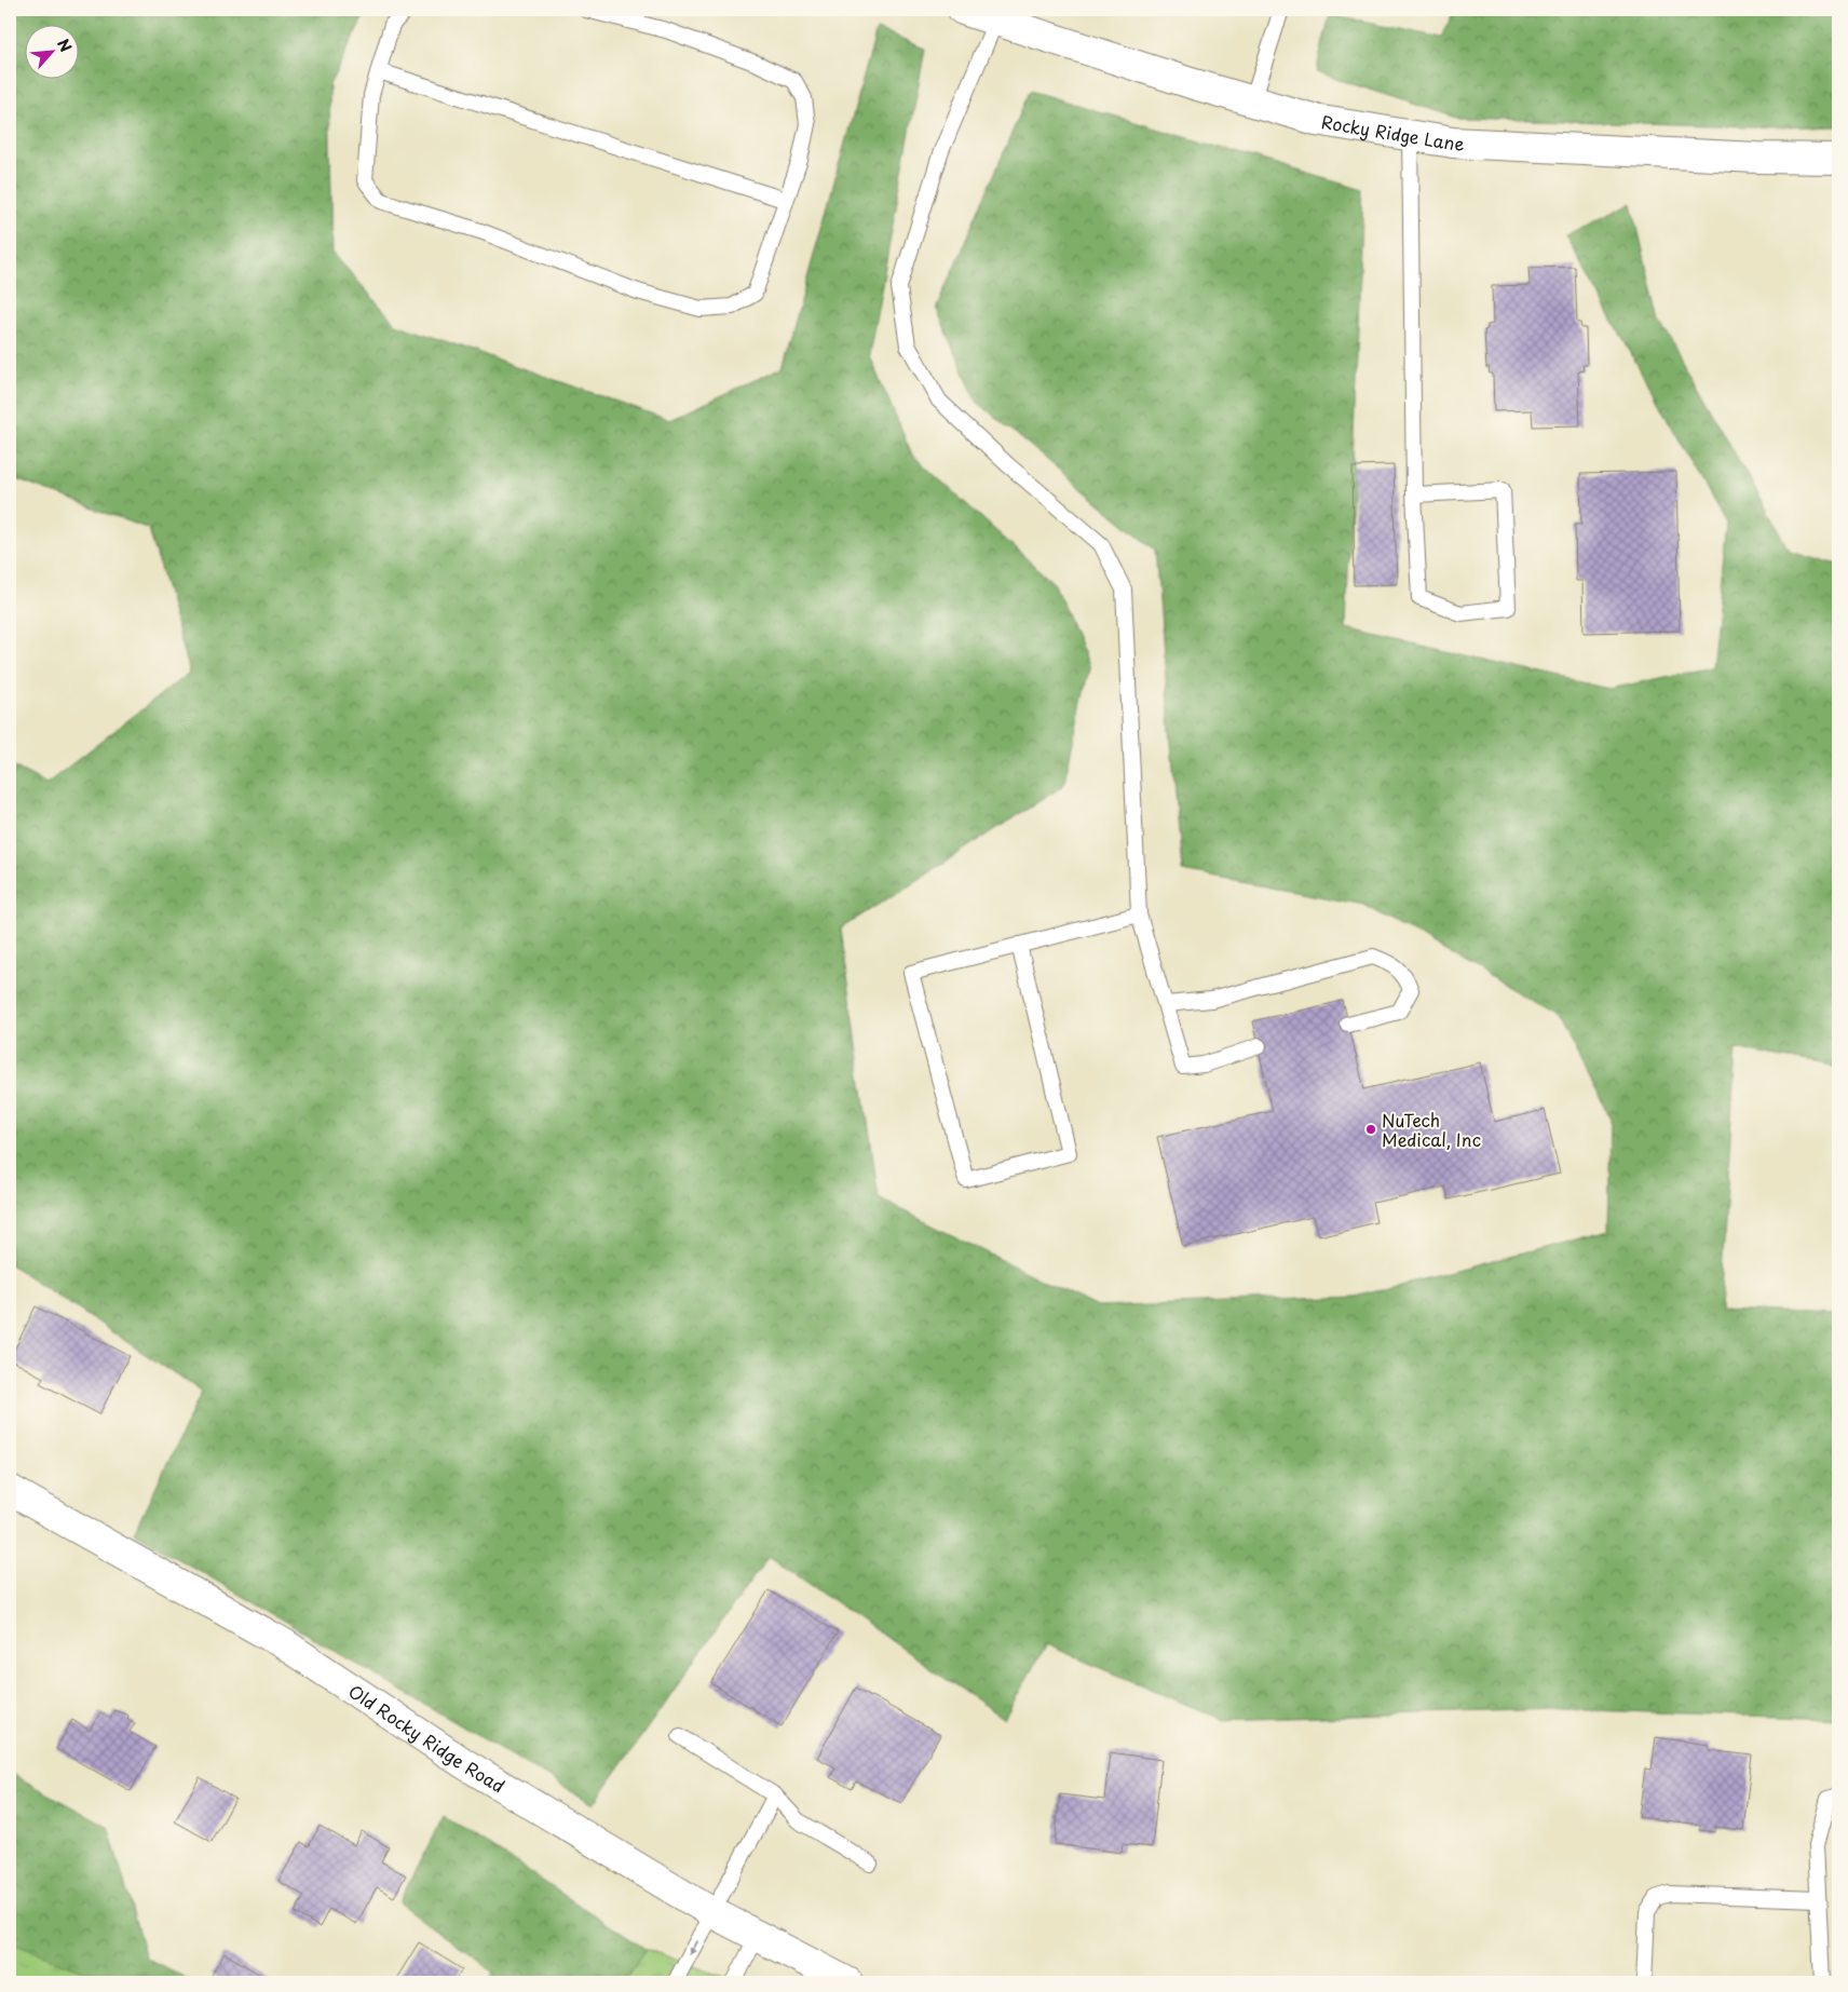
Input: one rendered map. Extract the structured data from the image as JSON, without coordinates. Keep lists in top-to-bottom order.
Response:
{
  "streets": {
    "street": ["Rocky Ridge Lane", "Old Rocky Ridge Road"]
  },
  "places": ["NuTech Medical, Inc"],
  "north": "top right"
}
